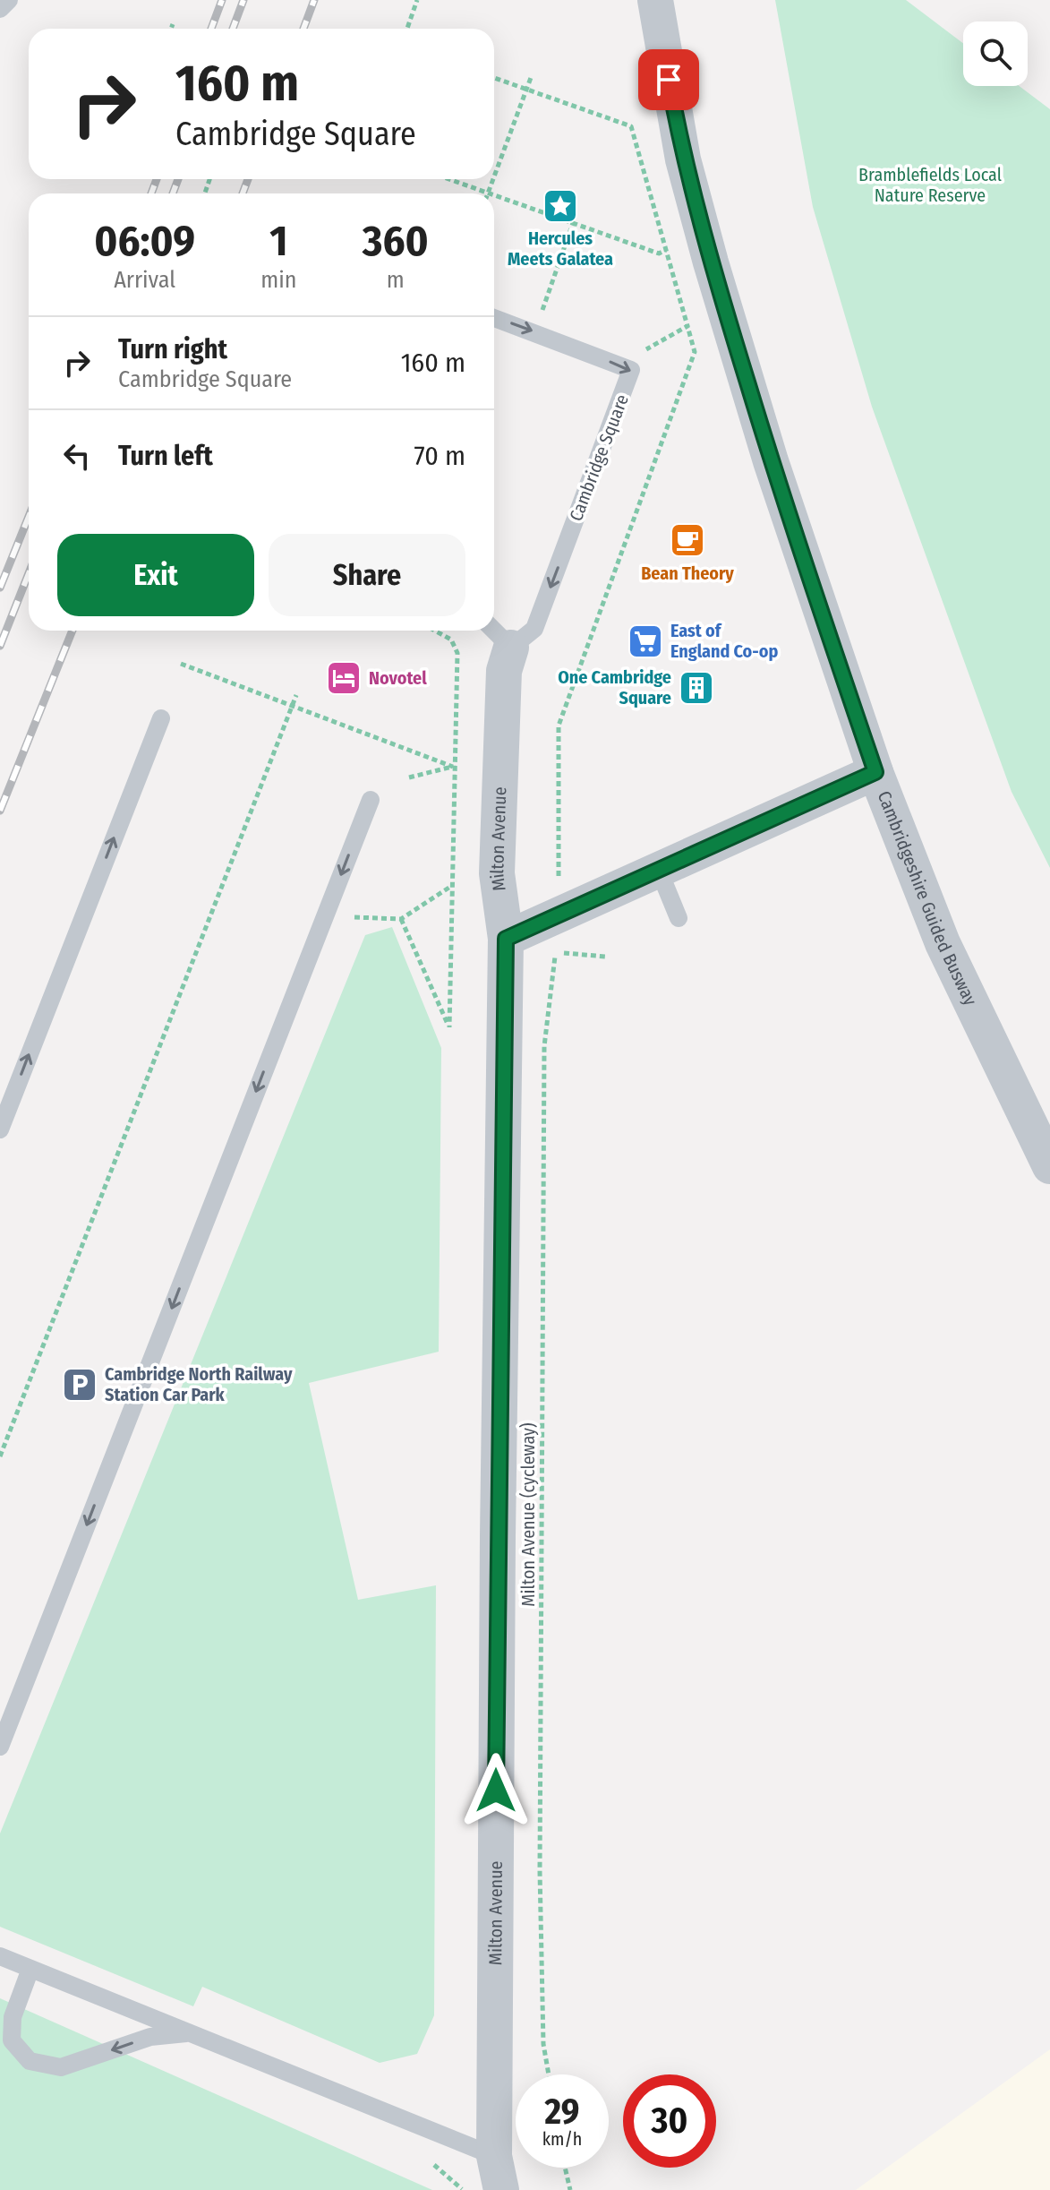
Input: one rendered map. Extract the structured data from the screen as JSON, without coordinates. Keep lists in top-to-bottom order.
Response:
{
  "streets": {
    "street": ["Milton Avenue", "Cambridgeshire Guided Busway"],
    "lane": ["Cambridge Square"],
    "path": ["Milton Avenue (cycleway)"]
  },
  "crossings": [
    ["Cambridge Square", "Milton Avenue"]
  ],
  "parks": ["Bramblefields Local Nature Reserve"],
  "places": {
    "place": ["Hercules Meets Galatea"],
    "cafe": ["Bean Theory"],
    "supermarket": ["East of England Co-op"],
    "hotel": ["Novotel"],
    "building": ["One Cambridge Square"],
    "parking": ["Cambridge North Railway Station Car Park"]
  },
  "page": {
    "turn": ["160 m", "Cambridge Square"],
    "eta": [
      "06:09",
      "Arrival",
      "1",
      "min",
      "360",
      "m"
    ],
    "list": [
      {
        "name": "Turn right",
        "note": "Cambridge Square",
        "value": "160 m"
      },
      {
        "name": "Turn left",
        "value": "70 m"
      }
    ],
    "buttons": ["Exit", "Share"],
    "speed": "29 km/h",
    "limit": "30"
  }
}
